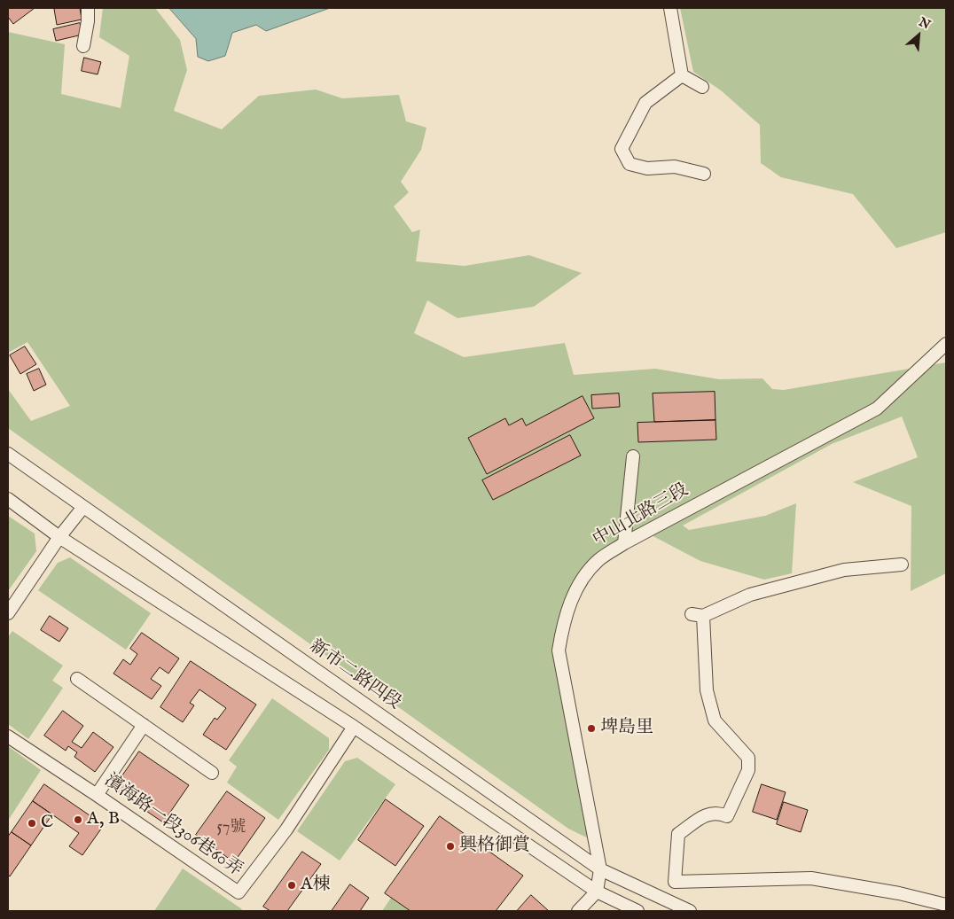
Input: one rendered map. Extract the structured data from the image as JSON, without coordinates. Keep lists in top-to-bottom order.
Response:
{
  "streets": {
    "street": ["中山北路三段", "新市二路四段", "濱海路一段306巷60弄"]
  },
  "crossings": [
    ["中山北路三段", "新市二路四段"]
  ],
  "places": [
    "埤島里",
    "A, B",
    "C",
    "興格御賞",
    "A棟"
  ],
  "house_numbers": ["57號"],
  "north": "top right"
}
